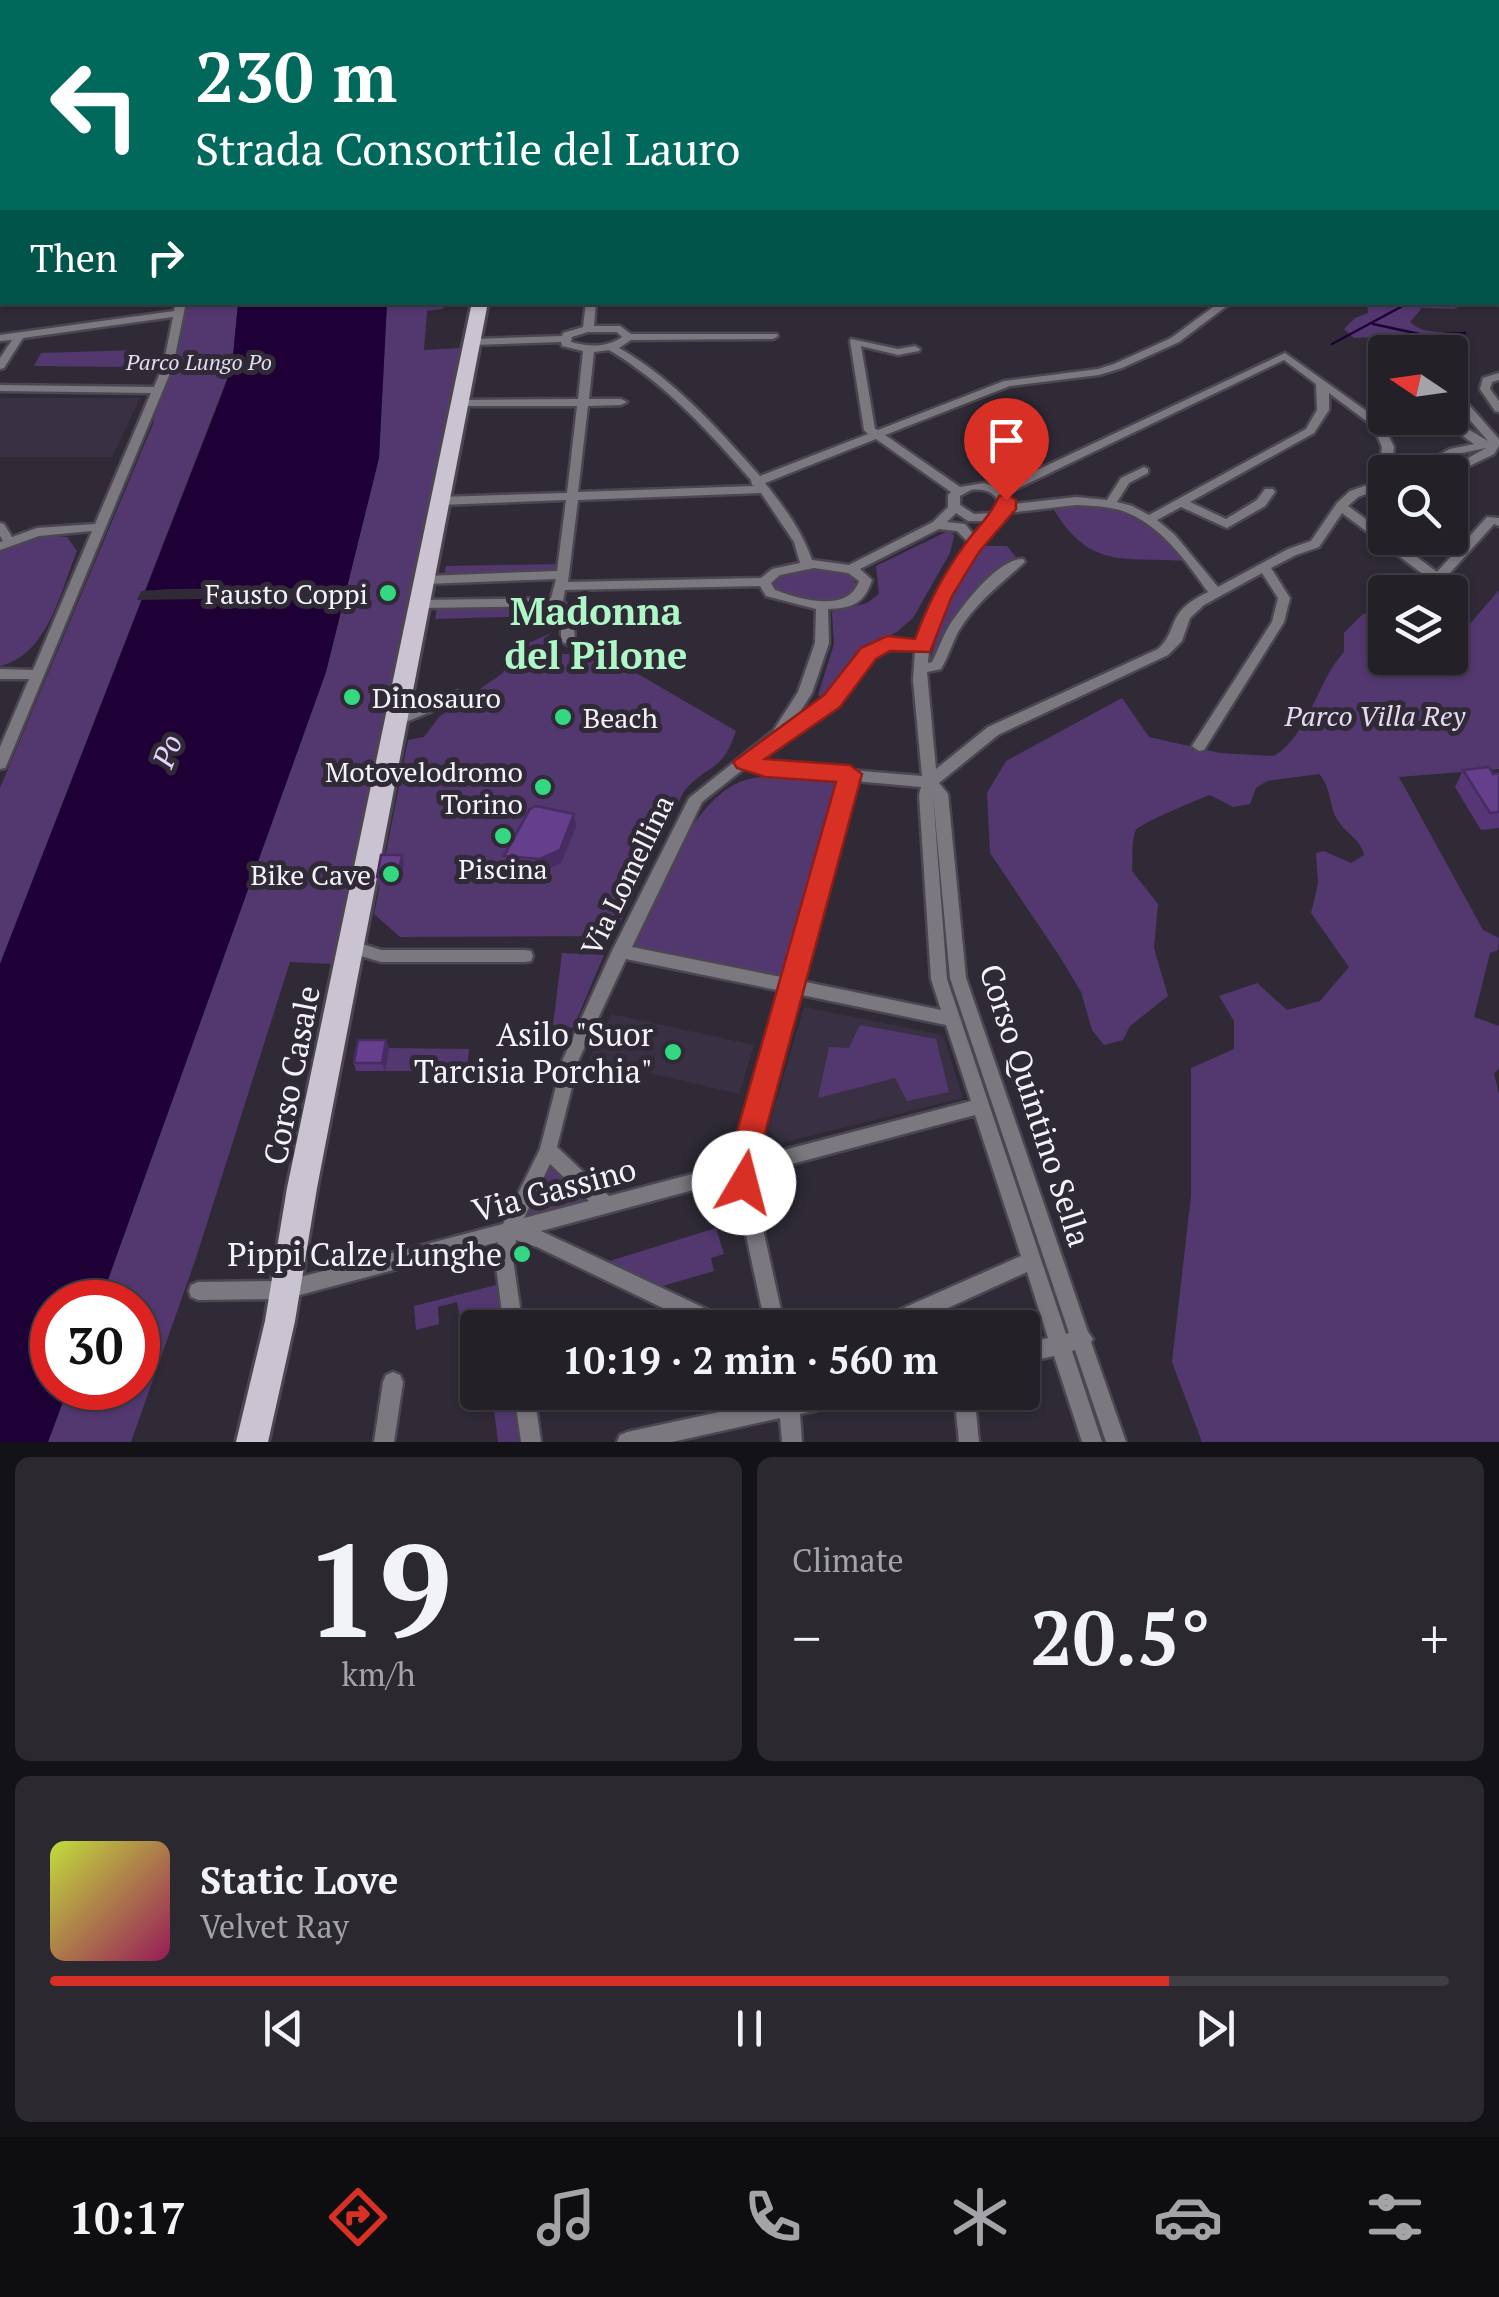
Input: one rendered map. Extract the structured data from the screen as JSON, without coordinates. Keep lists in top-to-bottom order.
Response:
{
  "streets": {
    "main road": ["Corso Casale"],
    "street": ["Via Lomellina", "Corso Quintino Sella", "Via Gassino"]
  },
  "crossings": [
    ["Via Lomellina", "Via Gassino"],
    ["Corso Casale", "Via Gassino"],
    ["Corso Quintino Sella", "Via Gassino"]
  ],
  "districts": ["Madonna del Pilone"],
  "water": ["Po"],
  "parks": ["Parco Lungo Po", "Parco Villa Rey"],
  "places": [
    "Fausto Coppi",
    "Dinosauro",
    "Beach",
    "Motovelodromo Torino",
    "Piscina",
    "Bike Cave",
    "Asilo \"Suor Tarcisia Porchia\"",
    "Pippi Calze Lunghe"
  ],
  "north": "left",
  "page": {
    "turn": ["230 m", "Strada Consortile del Lauro"],
    "then": "Then",
    "limit": "30",
    "trip": "10:19 · 2 min · 560 m",
    "tile": [
      ["19", "km/h"],
      "Climate"
    ],
    "heat": ["−", "20.5°", "+"],
    "song": ["Static Love", "Velvet Ray"],
    "tabs": "10:17"
  }
}
